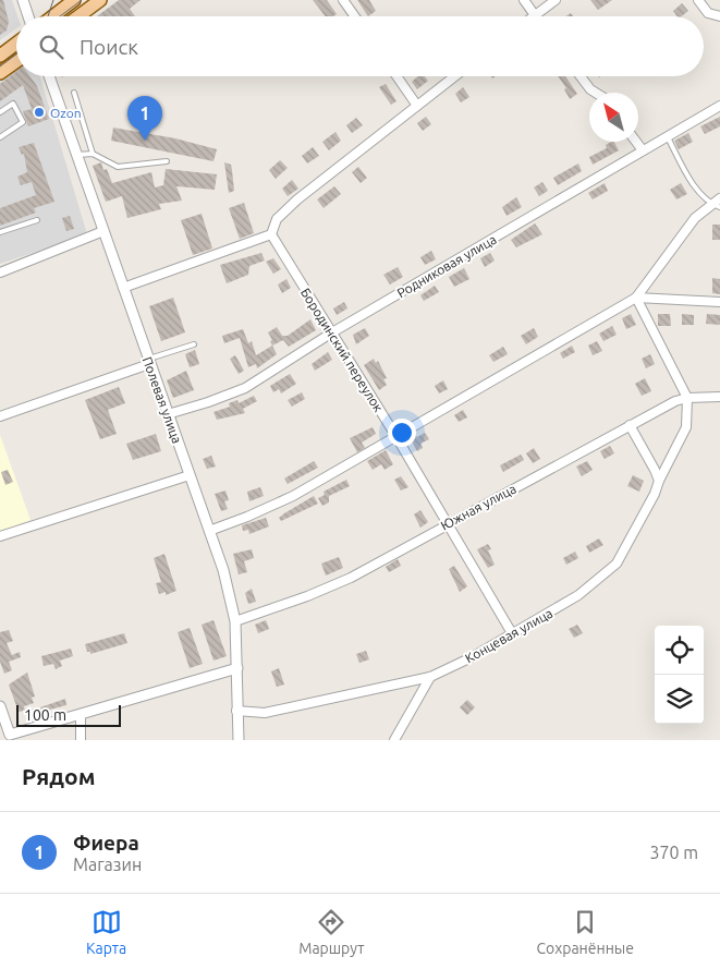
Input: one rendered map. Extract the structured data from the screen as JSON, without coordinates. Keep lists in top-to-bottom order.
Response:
{
  "streets": {
    "street": [
      "Родниковая улица",
      "Бородинский переулок",
      "Полевая улица",
      "Южная улица",
      "Концевая улица"
    ]
  },
  "crossings": [
    ["Родниковая улица", "Бородинский переулок"],
    ["Родниковая улица", "Полевая улица"],
    ["Бородинский переулок", "Южная улица"],
    ["Бородинский переулок", "Концевая улица"],
    ["Полевая улица", "Южная улица"],
    ["Полевая улица", "Концевая улица"],
    ["Южная улица", "Концевая улица"]
  ],
  "places": ["Ozon"],
  "scale_bar": "100 m",
  "north": "top left",
  "page": {
    "search": "Поиск",
    "pins": "1",
    "scale": "100 m",
    "heading": "Рядом",
    "list": [
      {
        "mark": "1",
        "name": "Фиера",
        "note": "Магазин",
        "value": "370 m"
      }
    ],
    "nav": ["Карта", "Маршрут", "Сохранённые"]
  }
}
